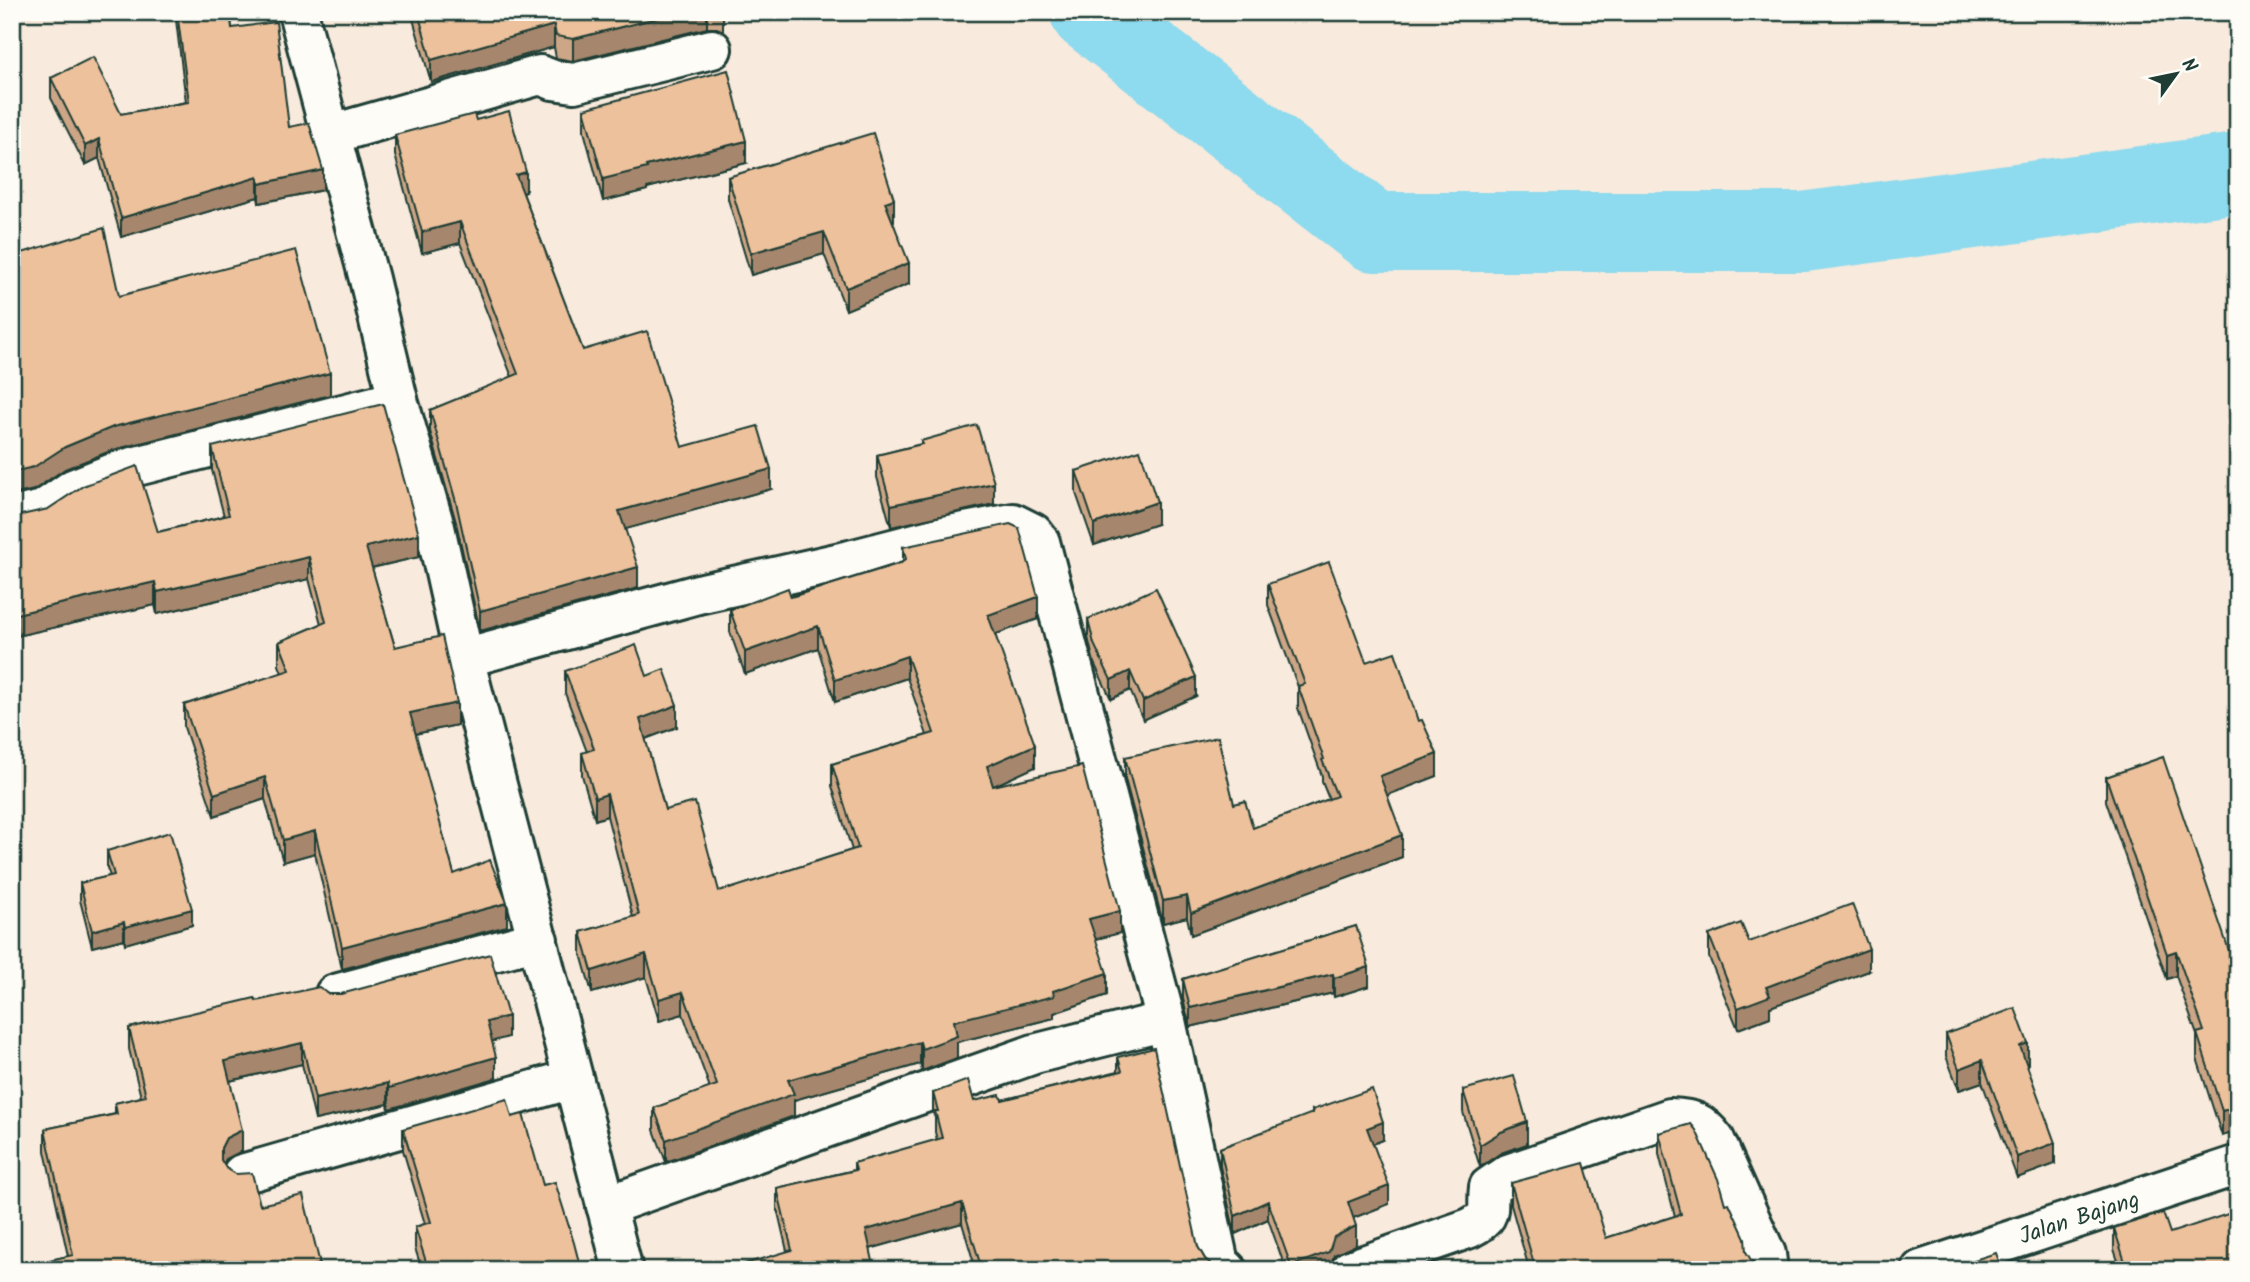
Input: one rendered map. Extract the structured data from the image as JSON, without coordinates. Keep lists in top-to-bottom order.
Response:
{
  "streets": {
    "street": ["Jalan Bajang"]
  },
  "north": "top right"
}
